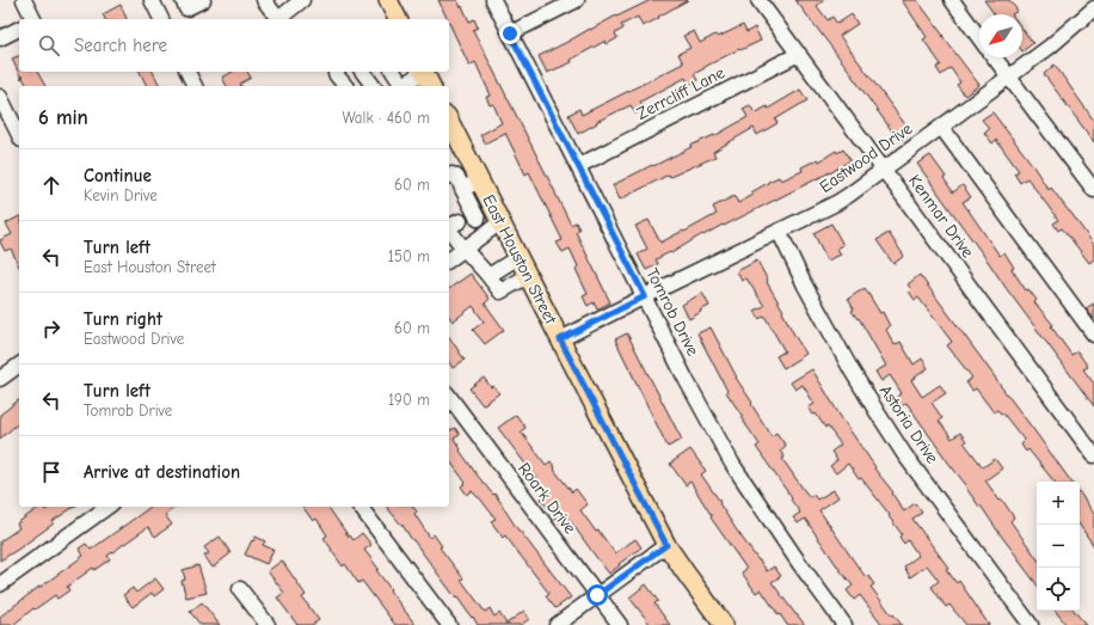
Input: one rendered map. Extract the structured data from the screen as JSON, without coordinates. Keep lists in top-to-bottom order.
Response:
{
  "streets": {
    "main road": ["East Houston Street"],
    "street": [
      "Zerrcliff Lane",
      "Eastwood Drive",
      "Kenmar Drive",
      "Tomrob Drive",
      "Astoria Drive",
      "Roark Drive"
    ]
  },
  "crossings": [
    ["Zerrcliff Lane", "Kenmar Drive"],
    ["Zerrcliff Lane", "Tomrob Drive"],
    ["Eastwood Drive", "Kenmar Drive"],
    ["Eastwood Drive", "East Houston Street"],
    ["Eastwood Drive", "Tomrob Drive"],
    ["Eastwood Drive", "Astoria Drive"]
  ],
  "north": "bottom left",
  "page": {
    "search": "Search here",
    "heading": ["6 min", "Walk · 460 m"],
    "list": [
      ["Continue", "Kevin Drive", "60 m"],
      ["Turn left", "East Houston Street", "150 m"],
      ["Turn right", "Eastwood Drive", "60 m"],
      ["Turn left", "Tomrob Drive", "190 m"],
      "Arrive at destination"
    ],
    "map_buttons": ["+", "−"]
  }
}
